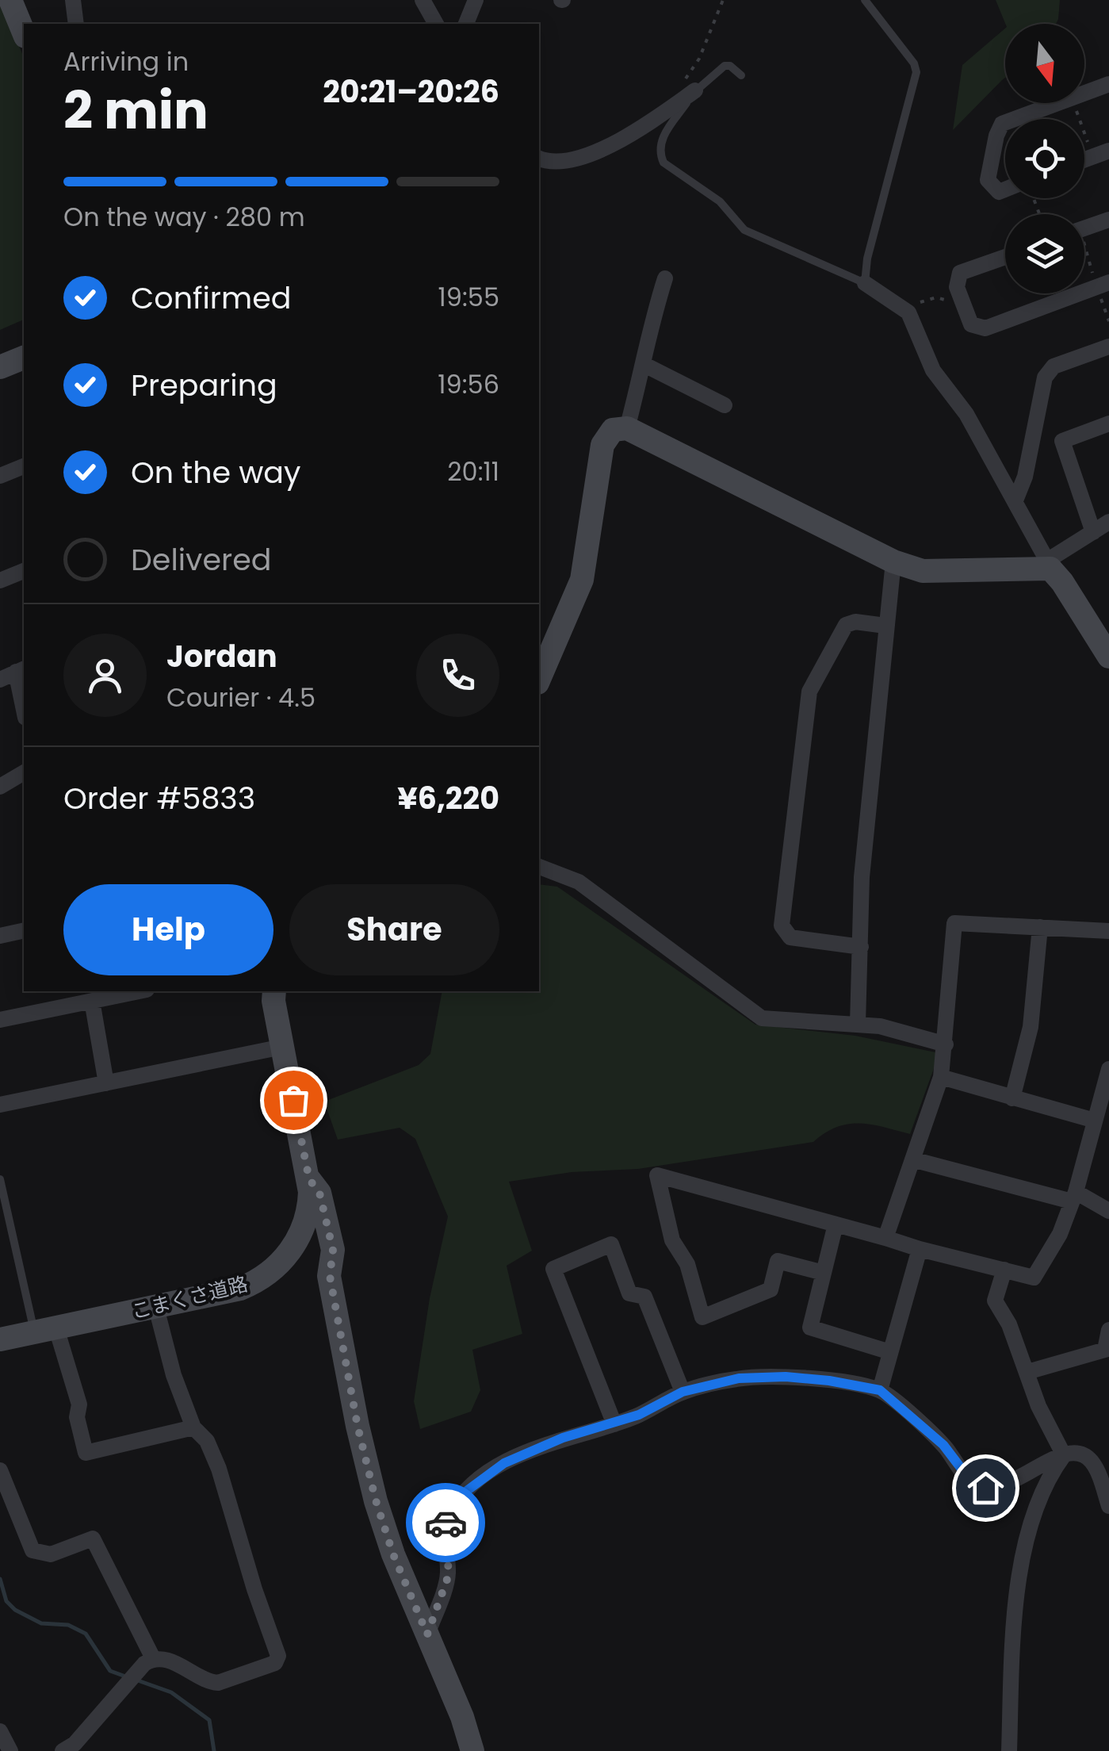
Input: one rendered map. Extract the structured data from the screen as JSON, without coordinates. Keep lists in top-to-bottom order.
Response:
{
  "streets": {
    "street": ["こまくさ道路"]
  },
  "north": "bottom",
  "page": {
    "heading": ["2 min", "Arriving in", "20:21–20:26"],
    "panel": [
      "Jordan",
      "Courier · 4.5",
      "Order #5833",
      "¥6,220"
    ],
    "bar": "On the way · 280 m",
    "list": [
      ["Confirmed", "19:55"],
      ["Preparing", "19:56"],
      ["On the way", "20:11"],
      "Delivered"
    ],
    "buttons": ["Help", "Share"]
  }
}
